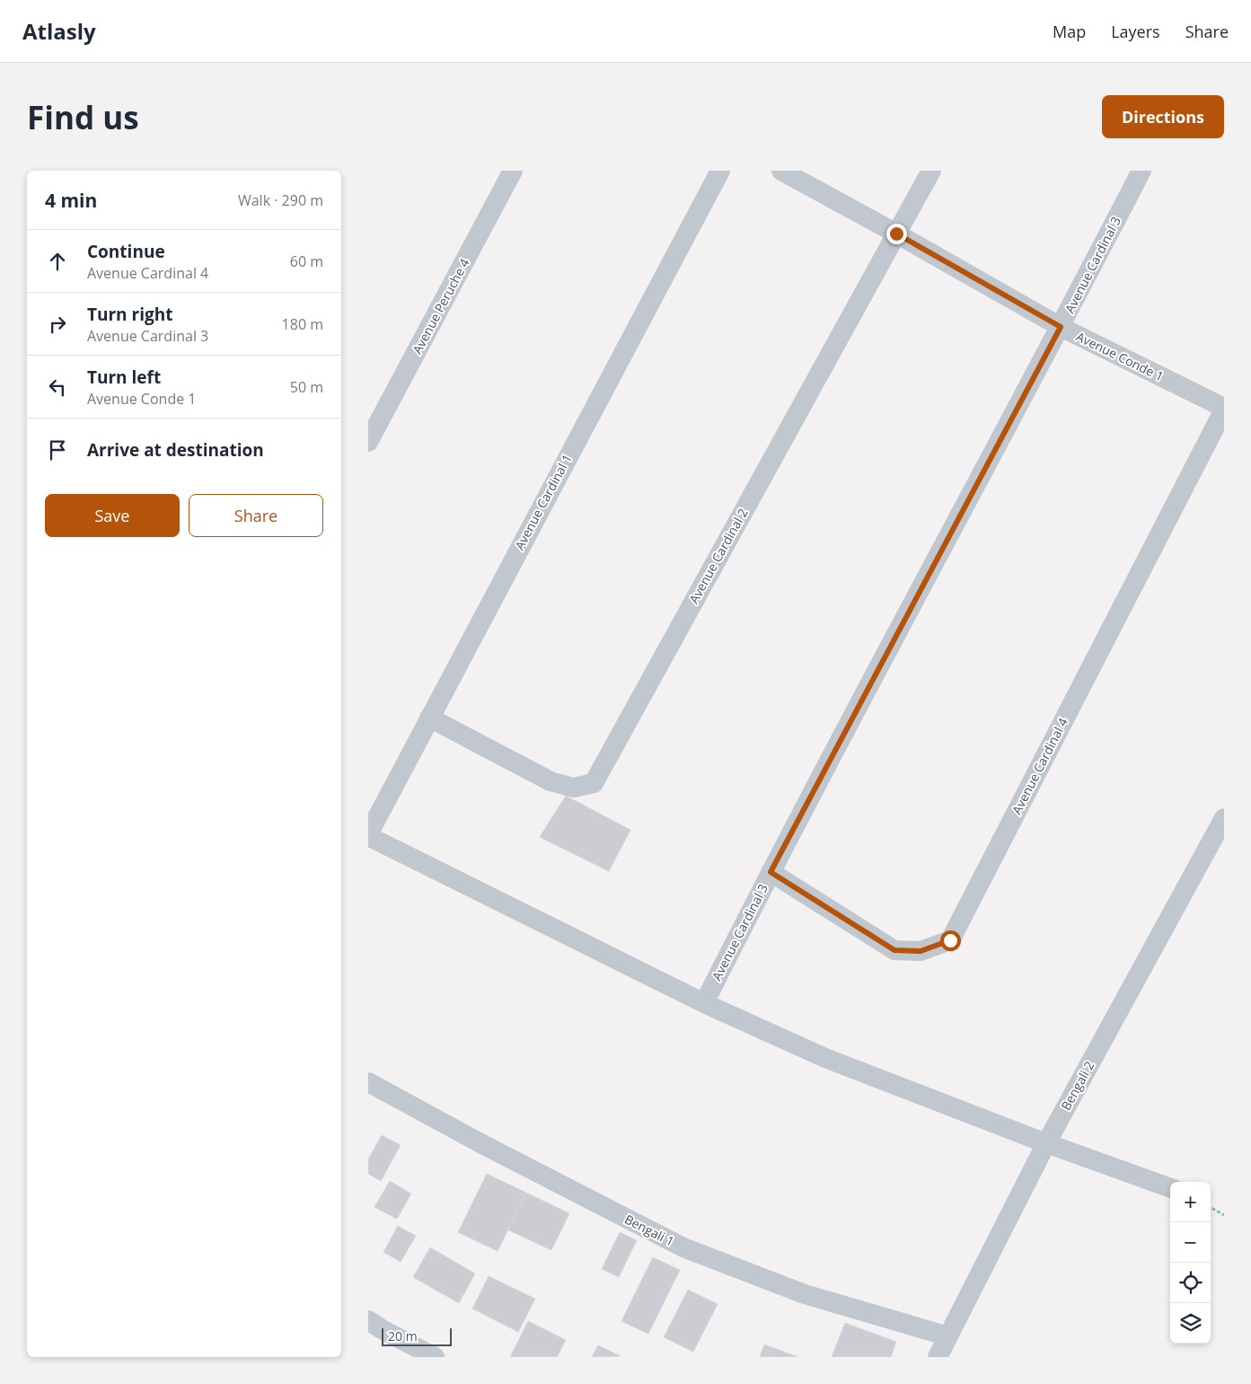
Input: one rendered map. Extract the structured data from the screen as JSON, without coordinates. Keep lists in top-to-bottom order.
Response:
{
  "streets": {
    "street": [
      "Avenue Cardinal 3",
      "Avenue Peruche 4",
      "Avenue Conde 1",
      "Avenue Cardinal 1",
      "Avenue Cardinal 2",
      "Avenue Cardinal 4",
      "Bengali 2",
      "Bengali 1"
    ]
  },
  "crossings": [
    ["Avenue Cardinal 3", "Avenue Conde 1"],
    ["Avenue Cardinal 3", "Avenue Cardinal 4"],
    ["Avenue Conde 1", "Avenue Cardinal 2"],
    ["Avenue Conde 1", "Avenue Cardinal 4"],
    ["Avenue Cardinal 1", "Avenue Cardinal 2"],
    ["Bengali 2", "Bengali 1"]
  ],
  "scale_bar": "20 m",
  "page": {
    "header": "Atlasly",
    "nav": ["Map", "Layers", "Share"],
    "buttons": [
      "Directions",
      ["Save", "Share"]
    ],
    "title": "Find us",
    "heading": ["4 min", "Walk · 290 m"],
    "list": [
      ["Continue", "Avenue Cardinal 4", "60 m"],
      ["Turn right", "Avenue Cardinal 3", "180 m"],
      ["Turn left", "Avenue Conde 1", "50 m"],
      "Arrive at destination"
    ],
    "map_buttons": ["+", "−"],
    "scale": "20 m"
  }
}
